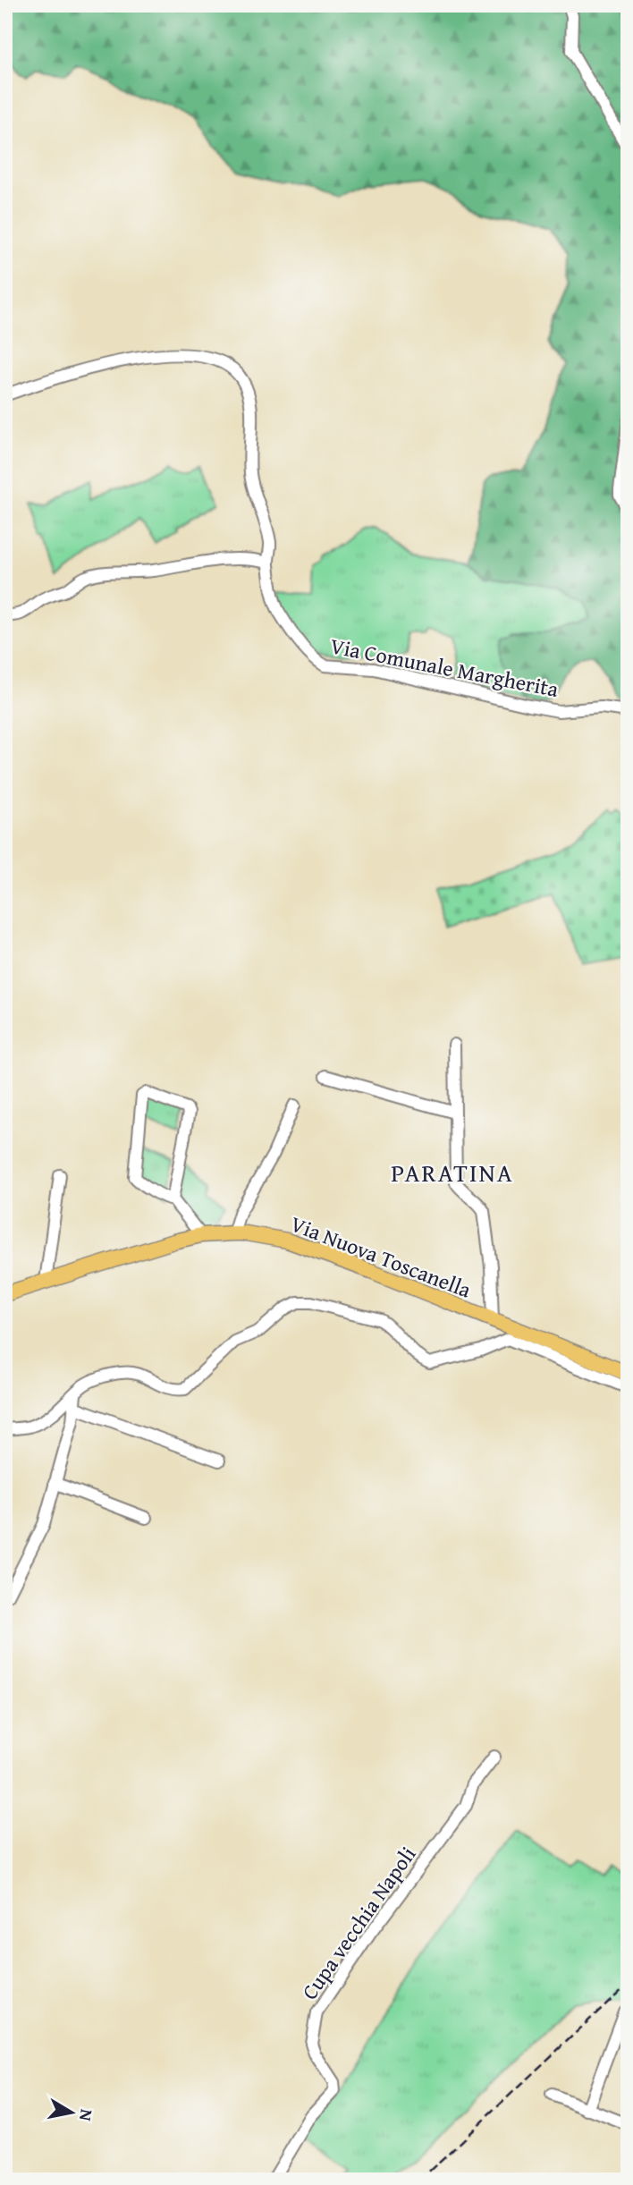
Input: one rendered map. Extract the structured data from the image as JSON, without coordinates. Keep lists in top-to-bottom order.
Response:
{
  "streets": {
    "main road": ["Via Nuova Toscanella"],
    "street": ["Via Comunale Margherita", "Cupa vecchia Napoli"]
  },
  "districts": ["PARATINA"],
  "north": "right"
}
